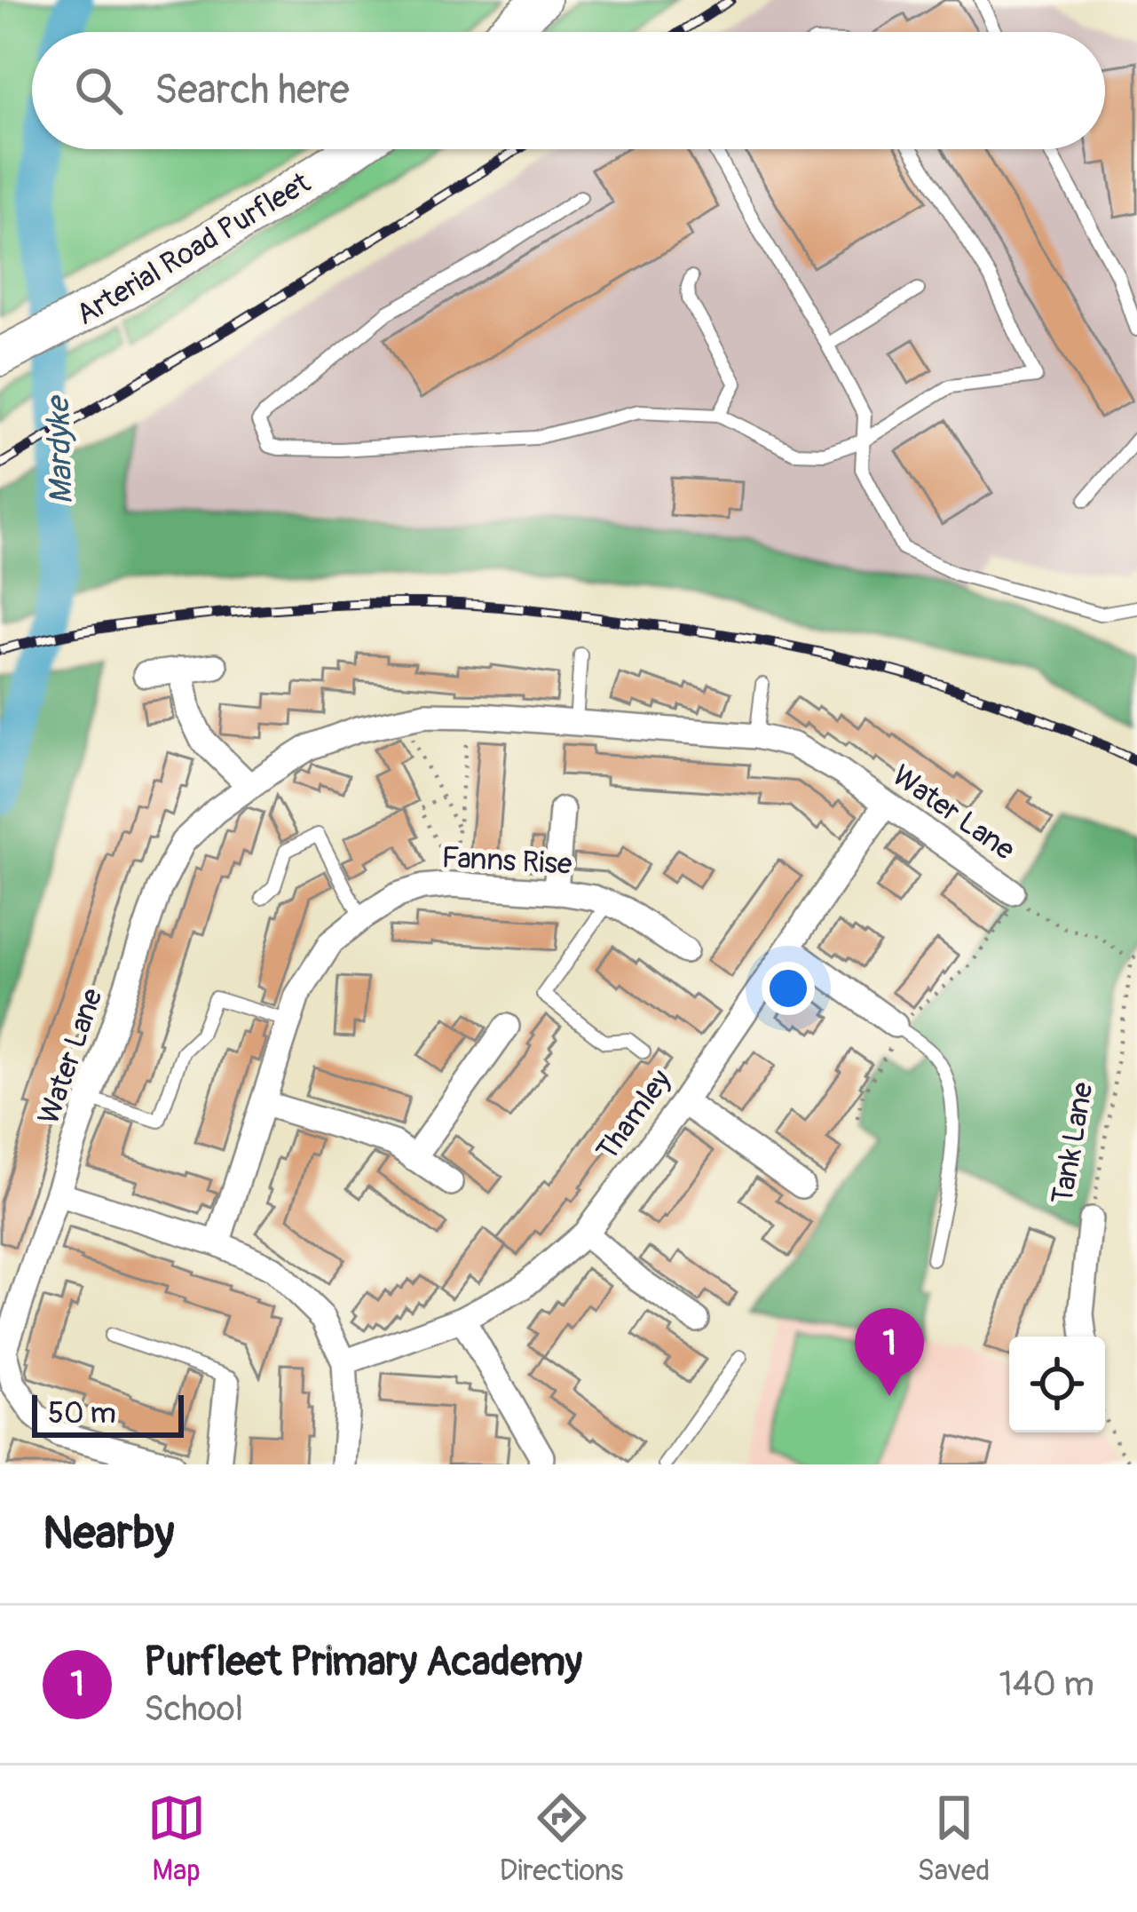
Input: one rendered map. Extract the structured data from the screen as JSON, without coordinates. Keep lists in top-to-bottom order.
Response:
{
  "streets": {
    "main road": ["Arterial Road Purfleet"],
    "street": [
      "Water Lane",
      "Fanns Rise",
      "Thamley",
      "Tank Lane"
    ]
  },
  "crossings": [
    ["Water Lane", "Thamley"]
  ],
  "water": ["Mardyke"],
  "scale_bar": "50 m",
  "page": {
    "search": "Search here",
    "pins": "1",
    "scale": "50 m",
    "heading": "Nearby",
    "list": [
      {
        "mark": "1",
        "name": "Purfleet Primary Academy",
        "note": "School",
        "value": "140 m"
      }
    ],
    "nav": ["Map", "Directions", "Saved"]
  }
}
